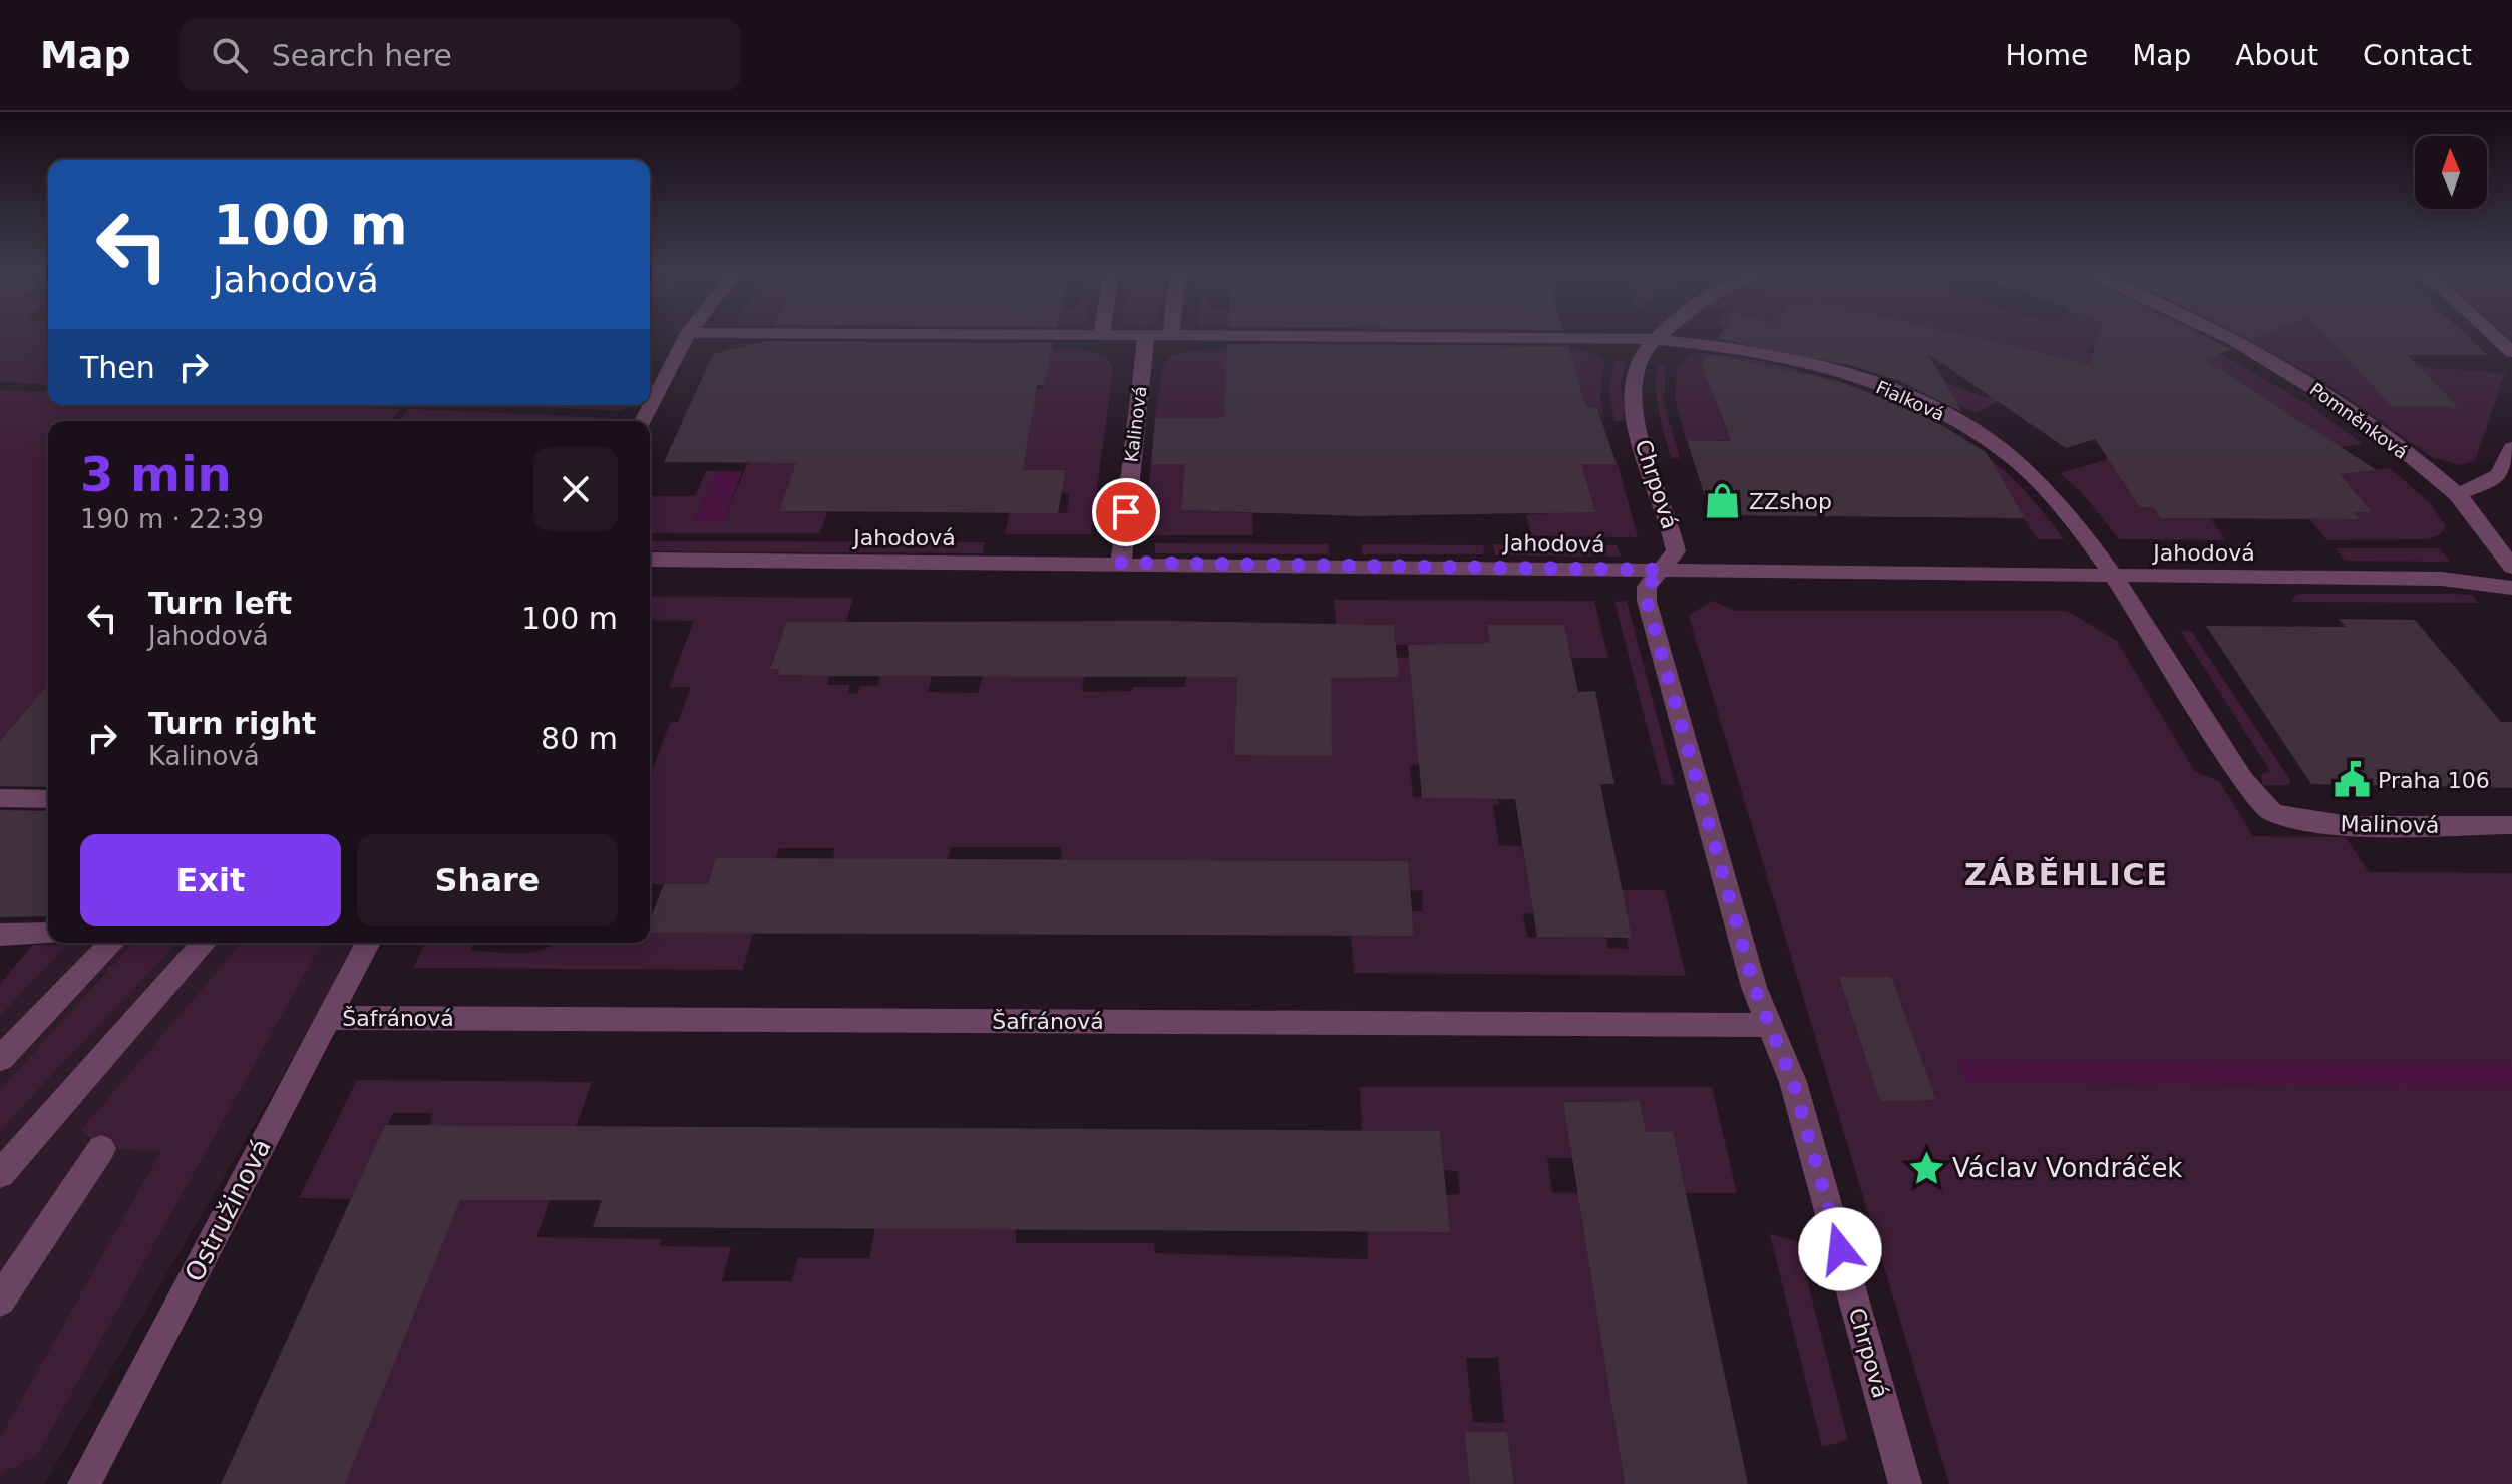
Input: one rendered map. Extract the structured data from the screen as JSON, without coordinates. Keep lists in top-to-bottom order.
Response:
{
  "streets": {
    "street": [
      "Fialková",
      "Pomněnková",
      "Kalinová",
      "Chrpová",
      "Jahodová",
      "Malinová",
      "Šafránová",
      "Ostružinová"
    ]
  },
  "crossings": [
    ["Fialková", "Chrpová"],
    ["Fialková", "Jahodová"],
    ["Fialková", "Malinová"],
    ["Kalinová", "Jahodová"],
    ["Chrpová", "Jahodová"],
    ["Chrpová", "Šafránová"],
    ["Šafránová", "Ostružinová"]
  ],
  "districts": ["ZÁBĚHLICE"],
  "places": {
    "shop": ["ZZshop"],
    "public building": ["Praha 106"],
    "place": ["Václav Vondráček"]
  },
  "north": "top",
  "page": {
    "header": "Map",
    "search": "Search here",
    "nav": [
      "Home",
      "Map",
      "About",
      "Contact"
    ],
    "turn": ["100 m", "Jahodová"],
    "then": "Then",
    "heading": ["3 min", "190 m · 22:39"],
    "list": [
      {
        "name": "Turn left",
        "note": "Jahodová",
        "value": "100 m"
      },
      {
        "name": "Turn right",
        "note": "Kalinová",
        "value": "80 m"
      }
    ],
    "buttons": ["Exit", "Share"]
  }
}
